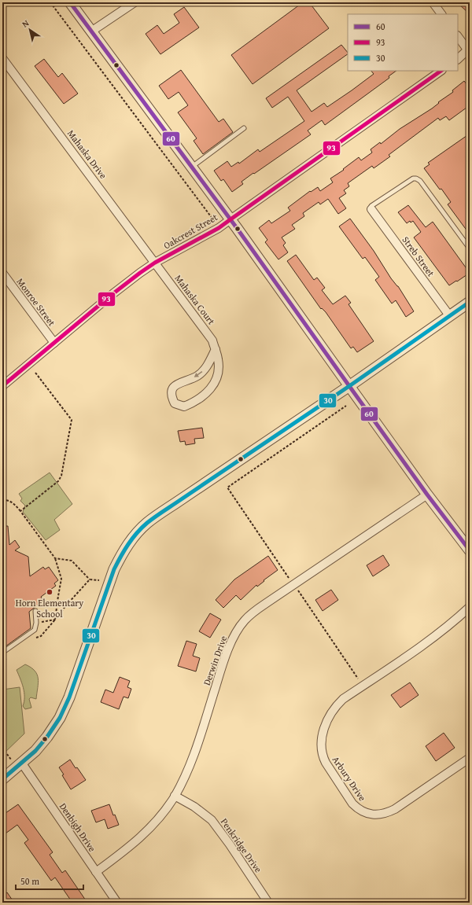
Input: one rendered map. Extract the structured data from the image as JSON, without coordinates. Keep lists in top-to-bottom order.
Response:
{
  "streets": {
    "street": [
      "Mahaska Drive",
      "Oakcrest Street",
      "Streb Street",
      "Mahaska Court",
      "Monroe Street",
      "Derwin Drive",
      "Arbury Drive",
      "Denbigh Drive",
      "Penkridge Drive"
    ]
  },
  "crossings": [
    ["Mahaska Drive", "Oakcrest Street"],
    ["Mahaska Drive", "Mahaska Court"],
    ["Oakcrest Street", "Mahaska Court"],
    ["Oakcrest Street", "Monroe Street"],
    ["Derwin Drive", "Denbigh Drive"],
    ["Derwin Drive", "Penkridge Drive"]
  ],
  "places": ["Horn Elementary School"],
  "lines": ["transit line 60", "transit line 93", "transit line 30"],
  "legend": ["60", "93", "30"],
  "scale_bar": "50 m",
  "north": "top left"
}
